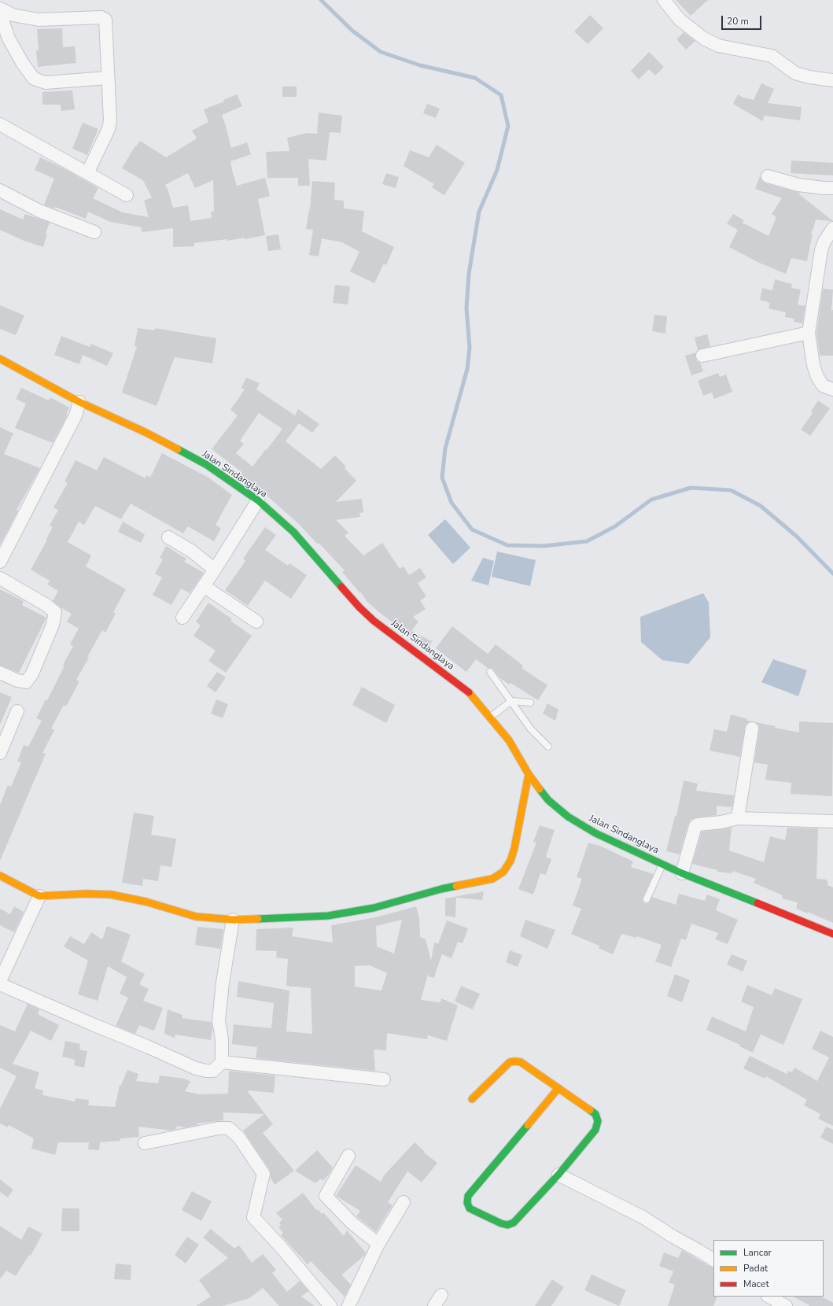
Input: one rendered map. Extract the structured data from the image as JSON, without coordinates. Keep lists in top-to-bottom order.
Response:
{
  "streets": {
    "street": ["Jalan Sindanglaya"]
  },
  "legend": ["Lancar", "Padat", "Macet"],
  "scale_bar": "20 m"
}
